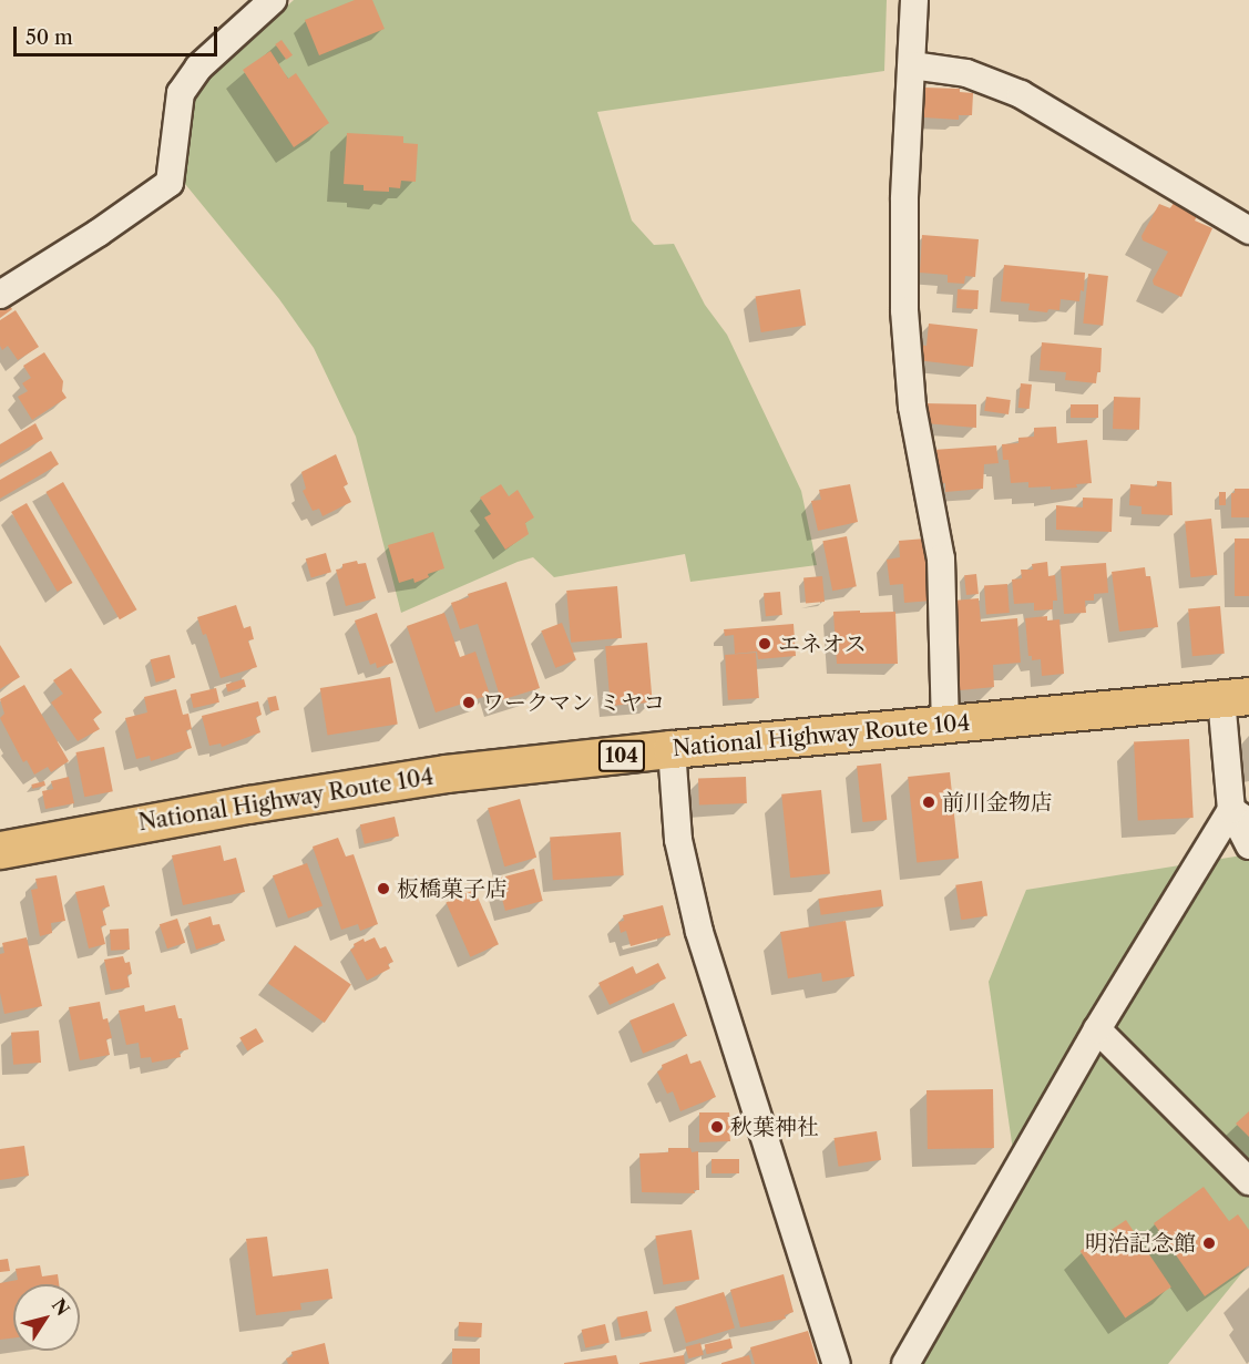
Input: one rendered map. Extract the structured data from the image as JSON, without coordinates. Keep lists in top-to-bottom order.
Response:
{
  "streets": {
    "highway": ["National Highway Route 104", "104"]
  },
  "places": [
    "エネオス",
    "ワークマン ミヤコ",
    "前川金物店",
    "板橋菓子店",
    "秋葉神社",
    "明治記念館"
  ],
  "scale_bar": "50 m",
  "north": "top right"
}
